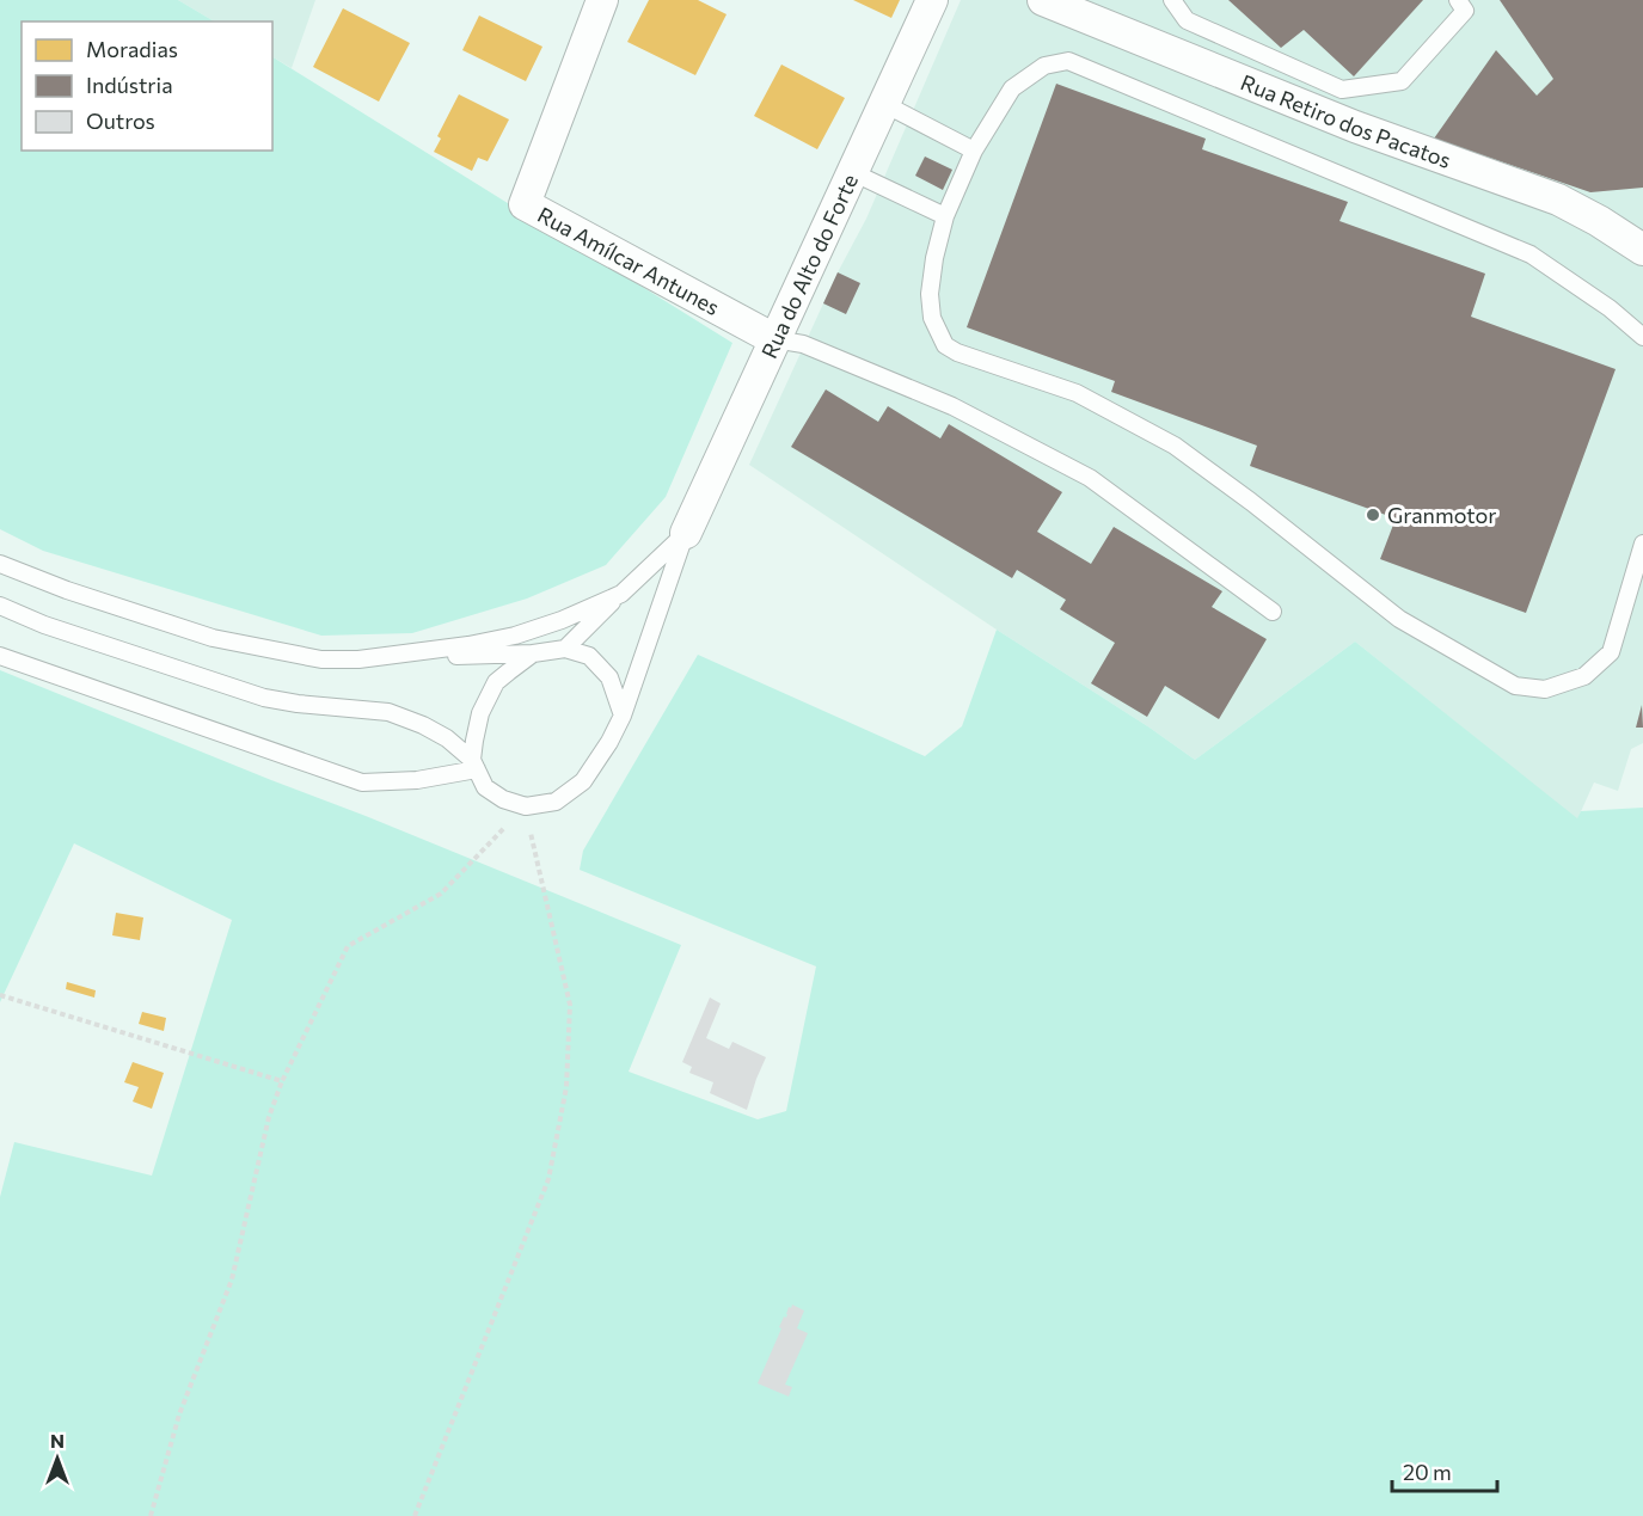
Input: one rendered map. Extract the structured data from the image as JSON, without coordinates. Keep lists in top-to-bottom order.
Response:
{
  "streets": {
    "street": ["Rua Retiro dos Pacatos", "Rua Amílcar Antunes", "Rua do Alto do Forte"]
  },
  "crossings": [
    ["Rua Amílcar Antunes", "Rua do Alto do Forte"]
  ],
  "places": ["Granmotor"],
  "legend": ["Moradias", "Indústria", "Outros"],
  "scale_bar": "20 m",
  "north": "top"
}
